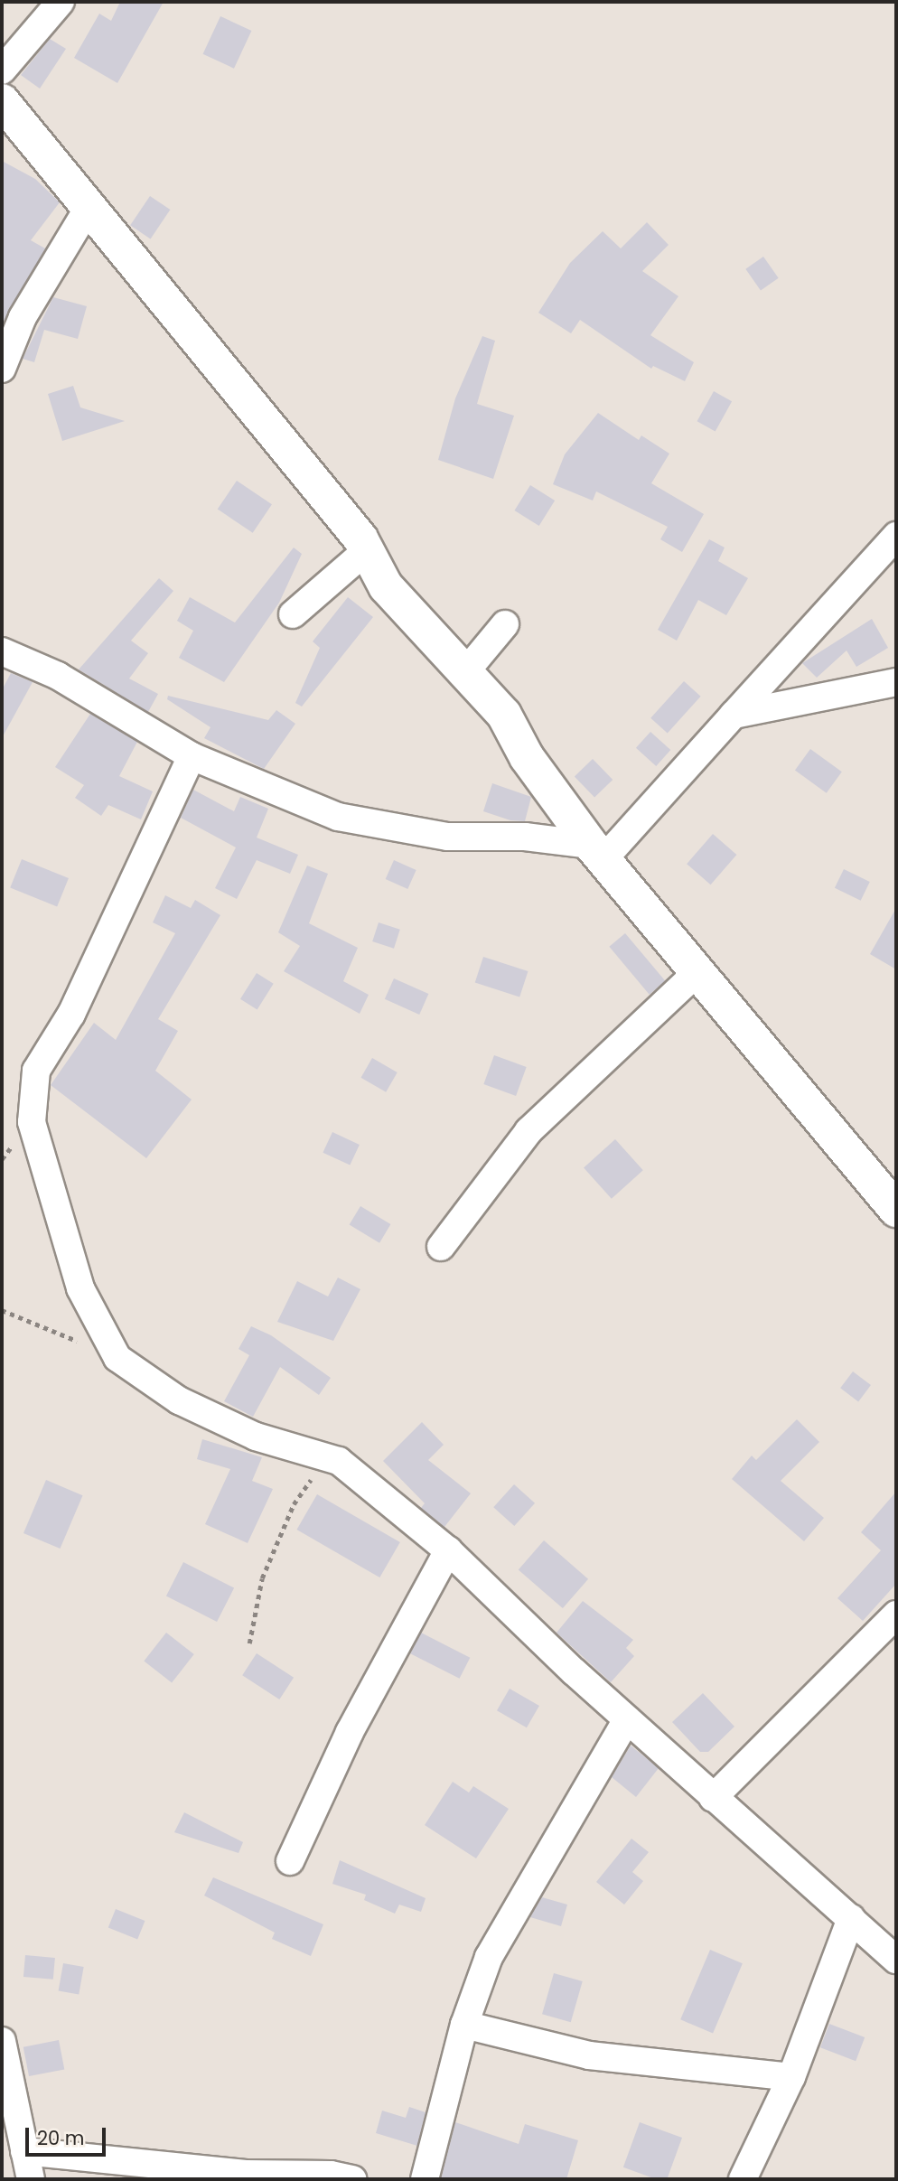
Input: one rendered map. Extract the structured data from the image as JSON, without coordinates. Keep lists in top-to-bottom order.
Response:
{
  "scale_bar": "20 m"
}
